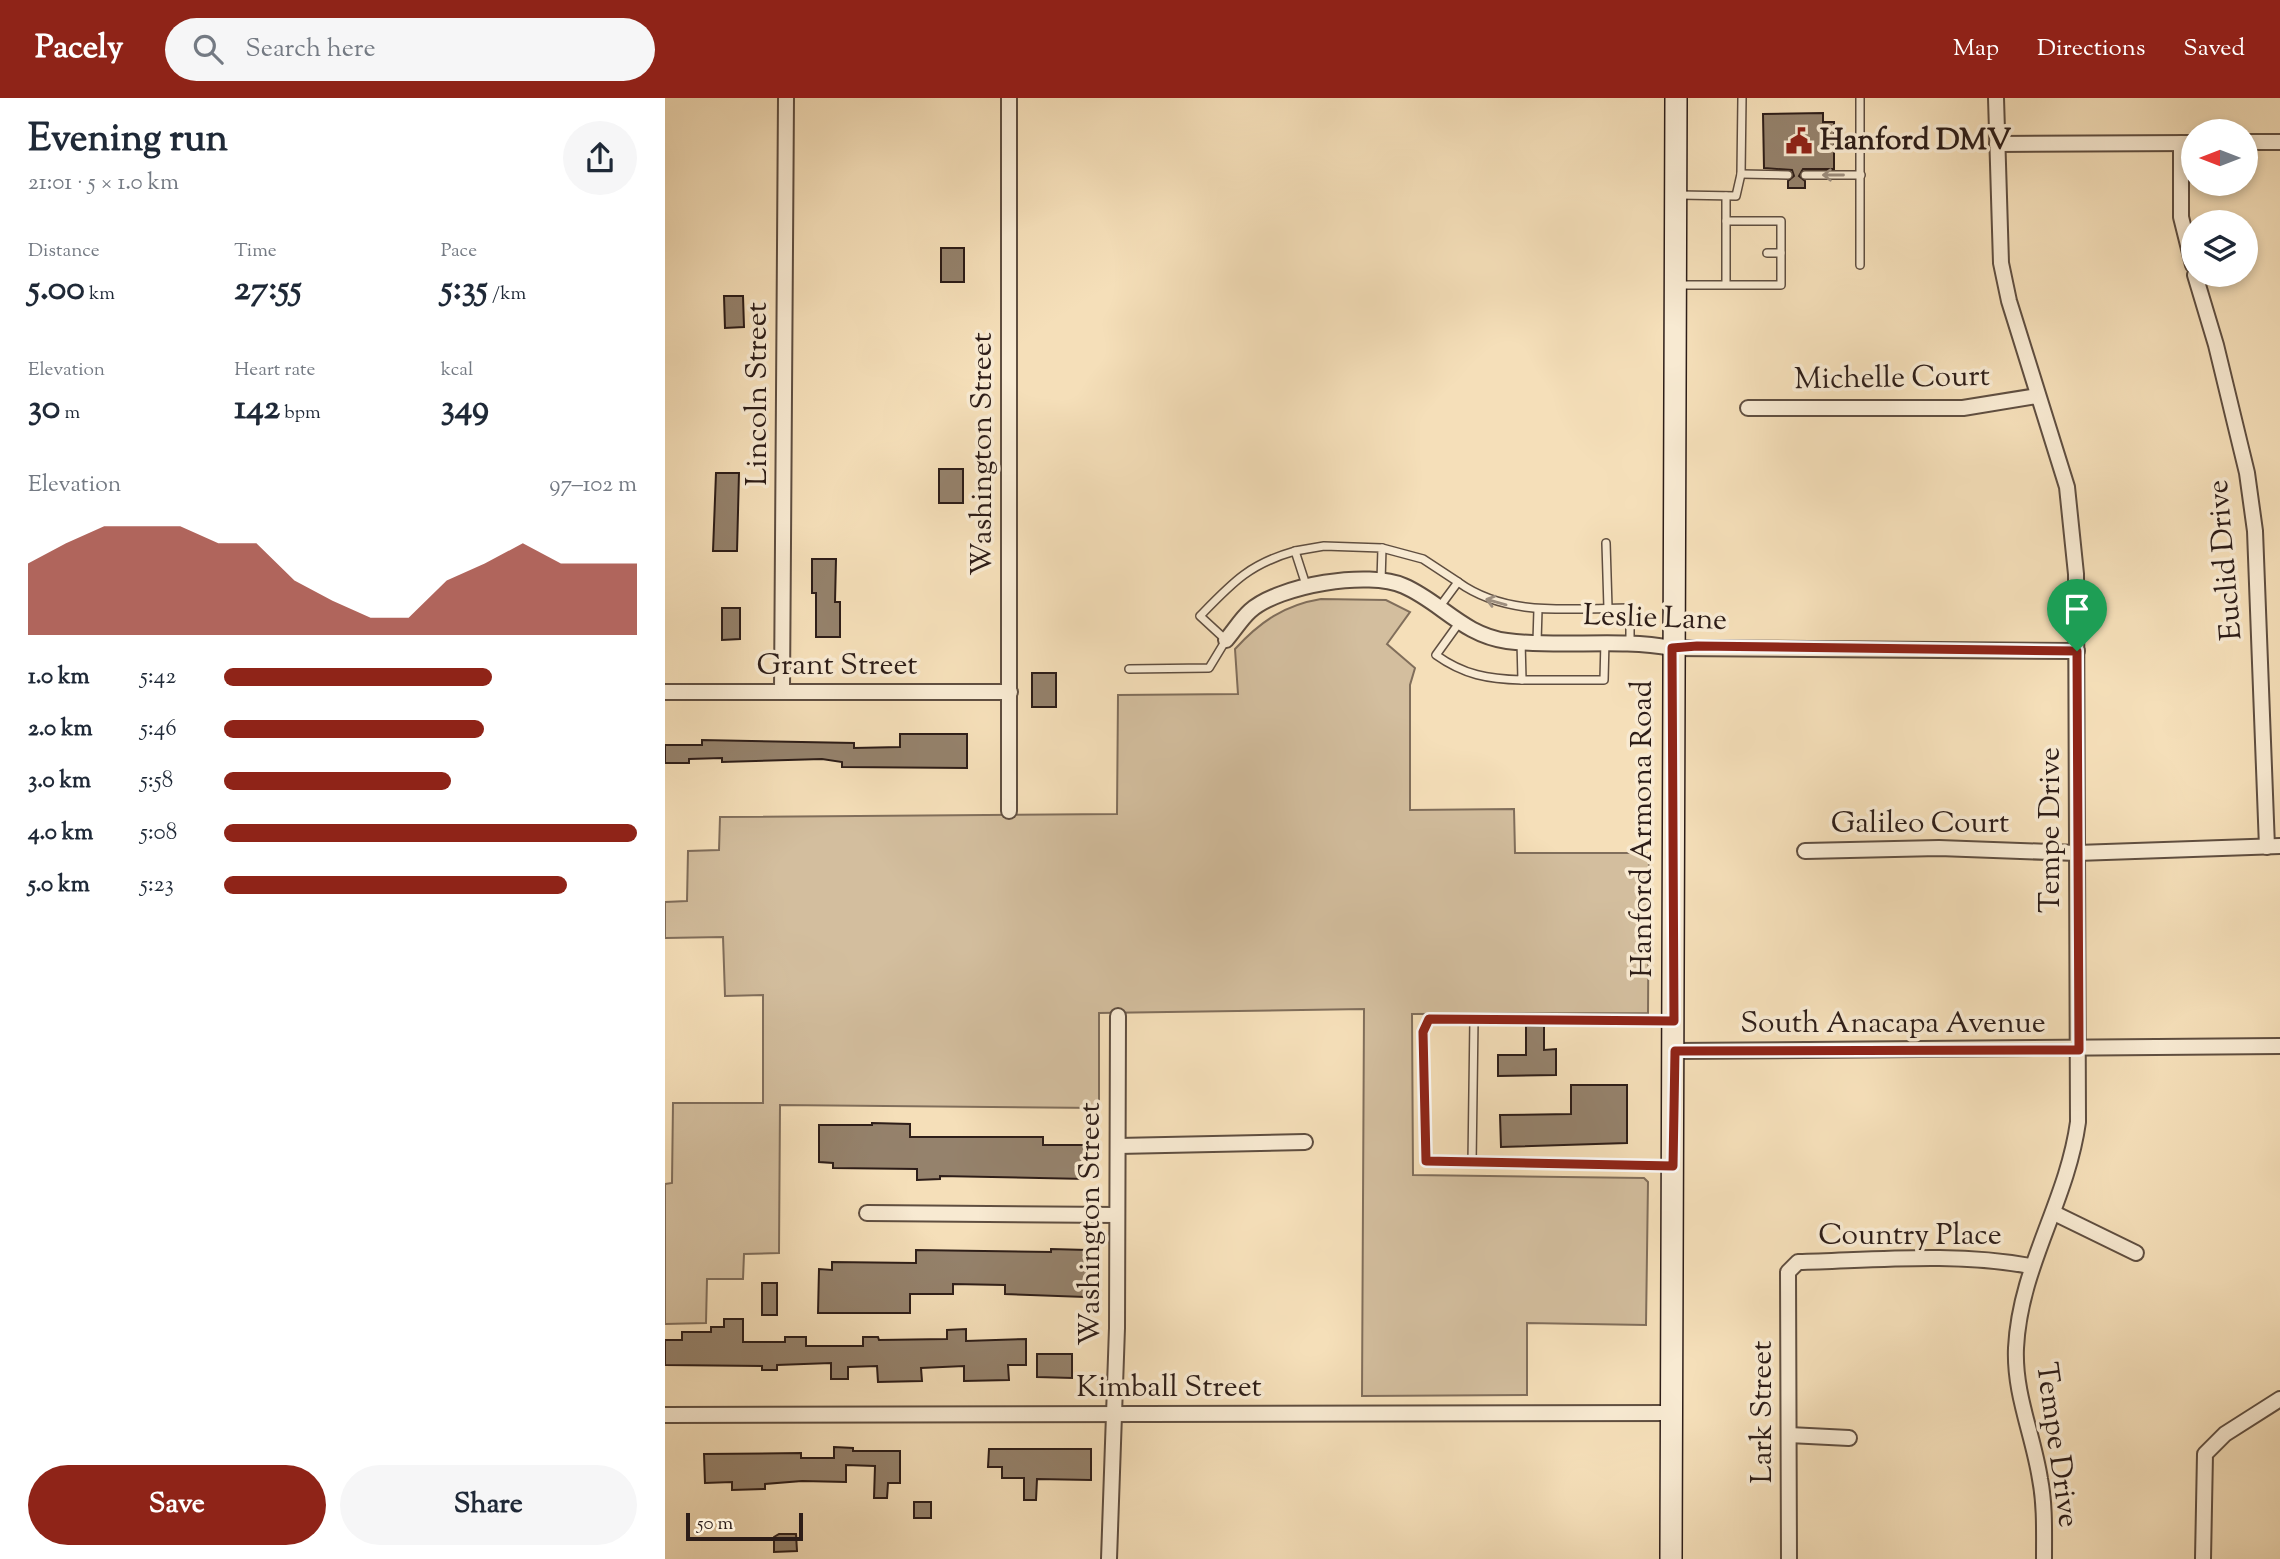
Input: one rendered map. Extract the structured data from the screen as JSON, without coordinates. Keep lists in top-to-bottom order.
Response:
{
  "streets": {
    "main road": ["Hanford Armona Road"],
    "street": [
      "Michelle Court",
      "Lincoln Street",
      "Washington Street",
      "Euclid Drive",
      "Leslie Lane",
      "Grant Street",
      "Galileo Court",
      "Tempe Drive",
      "South Anacapa Avenue",
      "Country Place",
      "Kimball Street",
      "Lark Street"
    ]
  },
  "crossings": [
    ["Michelle Court", "Tempe Drive"],
    ["Lincoln Street", "Grant Street"],
    ["Washington Street", "Grant Street"],
    ["Washington Street", "Kimball Street"],
    ["Euclid Drive", "Galileo Court"],
    ["Leslie Lane", "Hanford Armona Road"],
    ["Leslie Lane", "Tempe Drive"],
    ["Galileo Court", "Tempe Drive"],
    ["Hanford Armona Road", "South Anacapa Avenue"],
    ["Hanford Armona Road", "Kimball Street"],
    ["Tempe Drive", "South Anacapa Avenue"],
    ["Tempe Drive", "Country Place"],
    ["Country Place", "Lark Street"]
  ],
  "places": {
    "public building": ["Hanford DMV"]
  },
  "scale_bar": "50 m",
  "north": "left",
  "page": {
    "header": "Pacely",
    "search": "Search here",
    "nav": ["Map", "Directions", "Saved"],
    "heading": ["Evening run", "21:01 · 5 × 1.0 km"],
    "stats": [
      ["Distance", "5.00 km"],
      ["Time", "27:55"],
      ["Pace", "5:35 /km"],
      ["Elevation", "30 m"],
      ["Heart rate", "142 bpm"],
      ["kcal", "349"]
    ],
    "chart": ["Elevation", "97–102 m"],
    "list": [
      {
        "name": "1.0 km",
        "note": "5:42"
      },
      {
        "name": "2.0 km",
        "note": "5:46"
      },
      {
        "name": "3.0 km",
        "note": "5:58"
      },
      {
        "name": "4.0 km",
        "note": "5:08"
      },
      {
        "name": "5.0 km",
        "note": "5:23"
      }
    ],
    "buttons": ["Save", "Share"],
    "scale": "50 m"
  }
}
